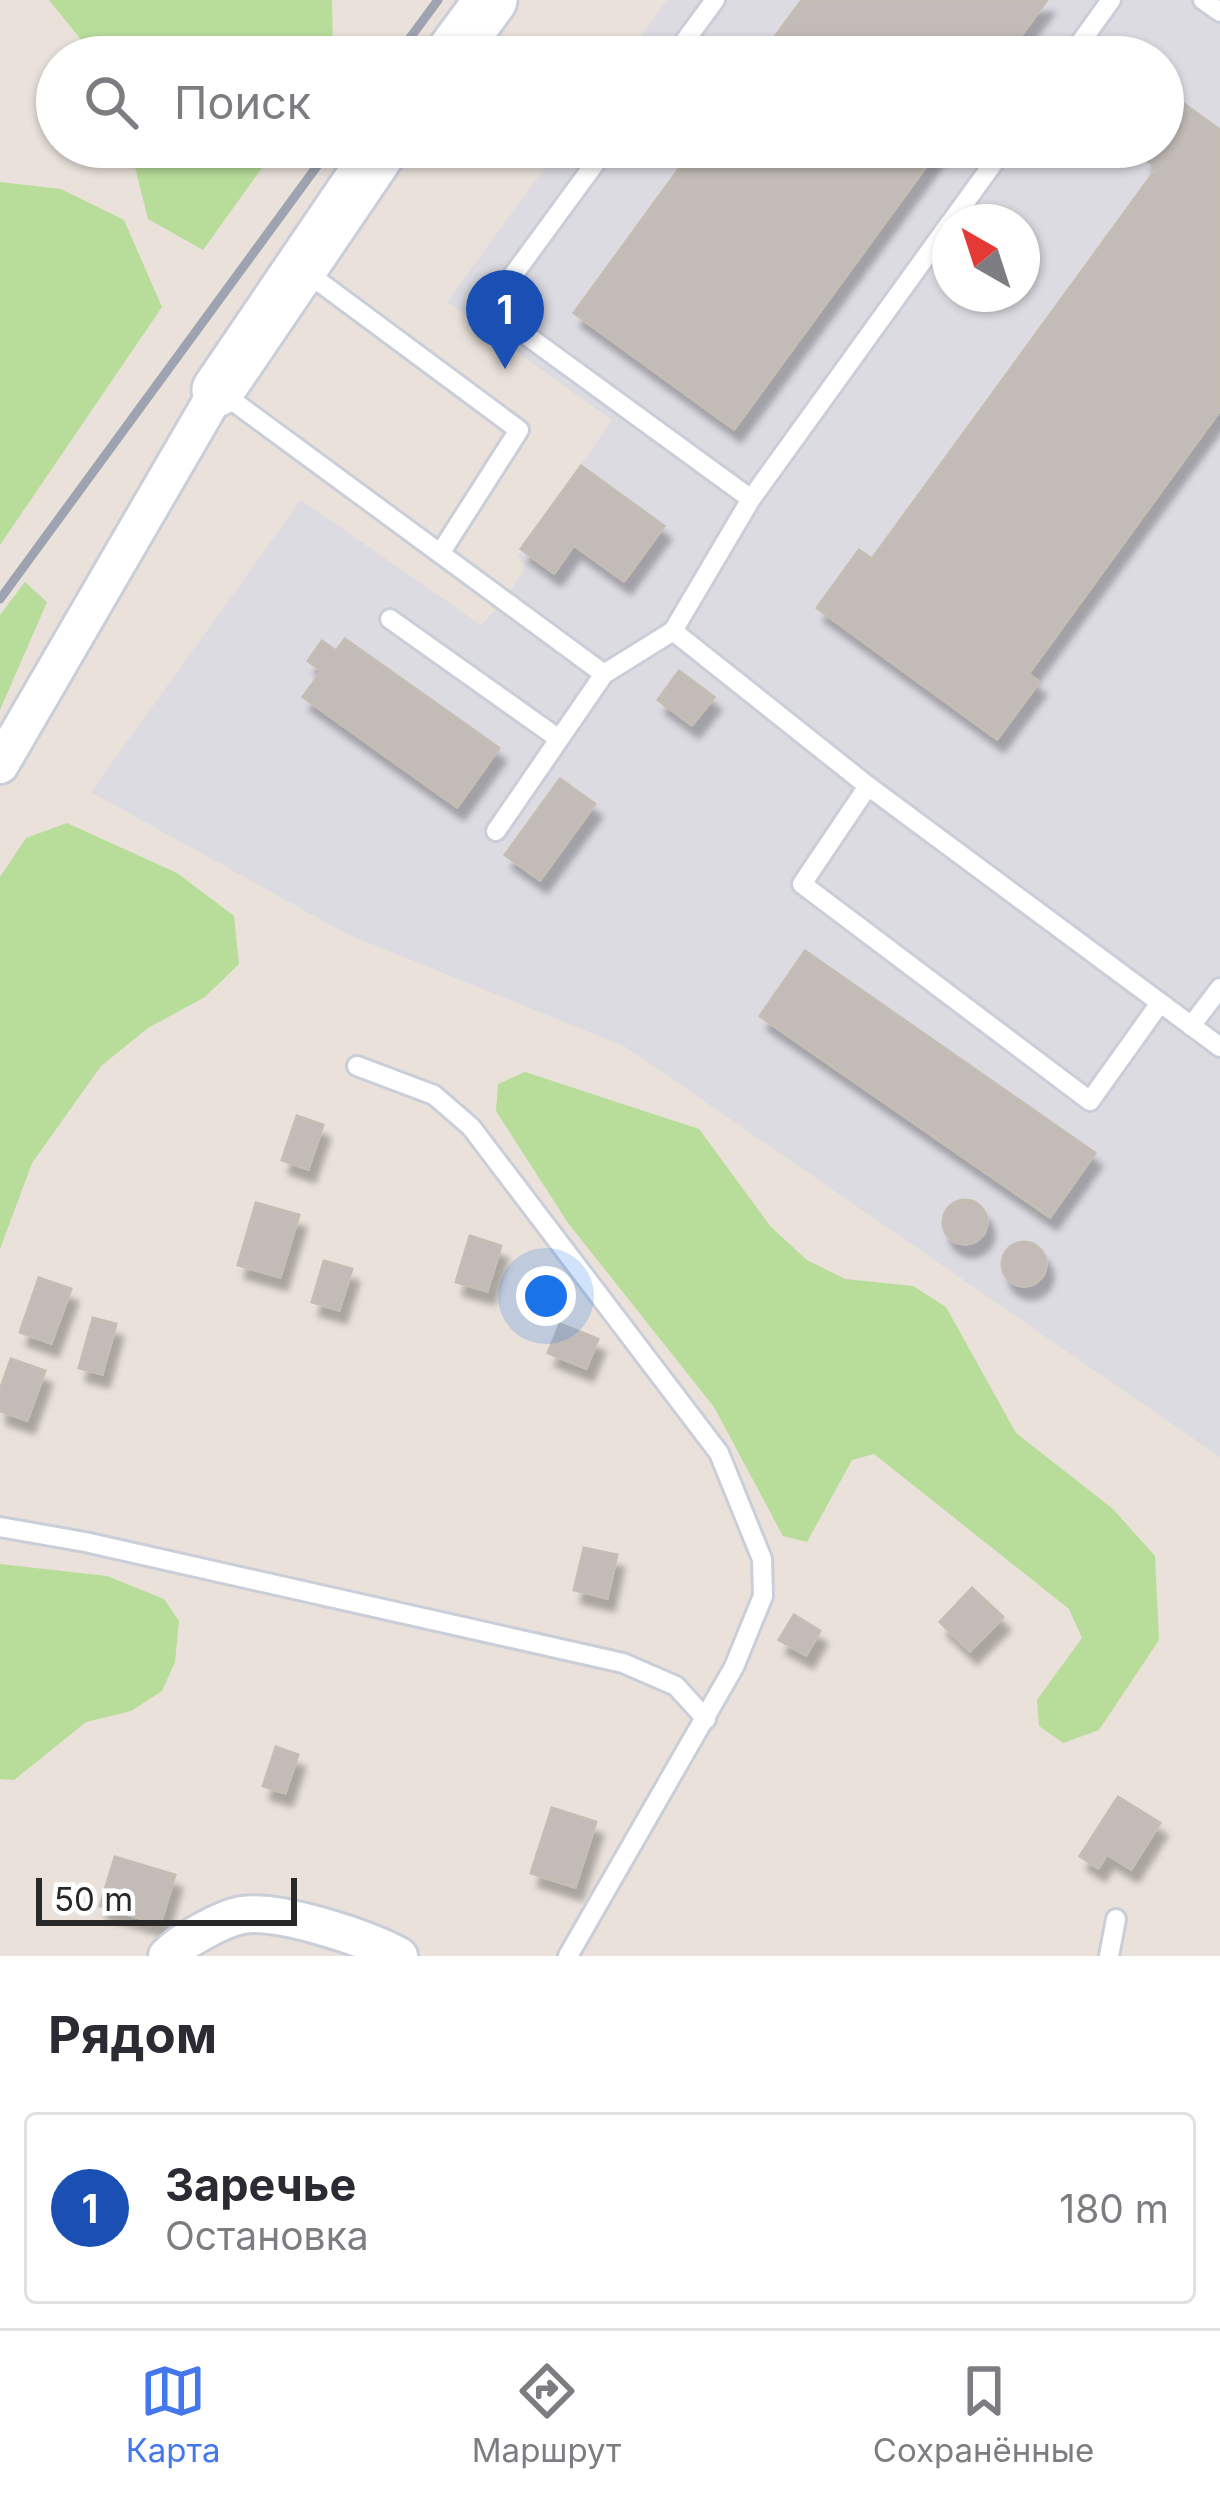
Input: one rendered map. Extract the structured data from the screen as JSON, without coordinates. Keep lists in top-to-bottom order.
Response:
{
  "scale_bar": "50 m",
  "north": "top left",
  "page": {
    "search": "Поиск",
    "pins": "1",
    "scale": "50 m",
    "heading": "Рядом",
    "list": [
      {
        "mark": "1",
        "name": "Заречье",
        "note": "Остановка",
        "value": "180 m"
      }
    ],
    "nav": ["Карта", "Маршрут", "Сохранённые"]
  }
}
